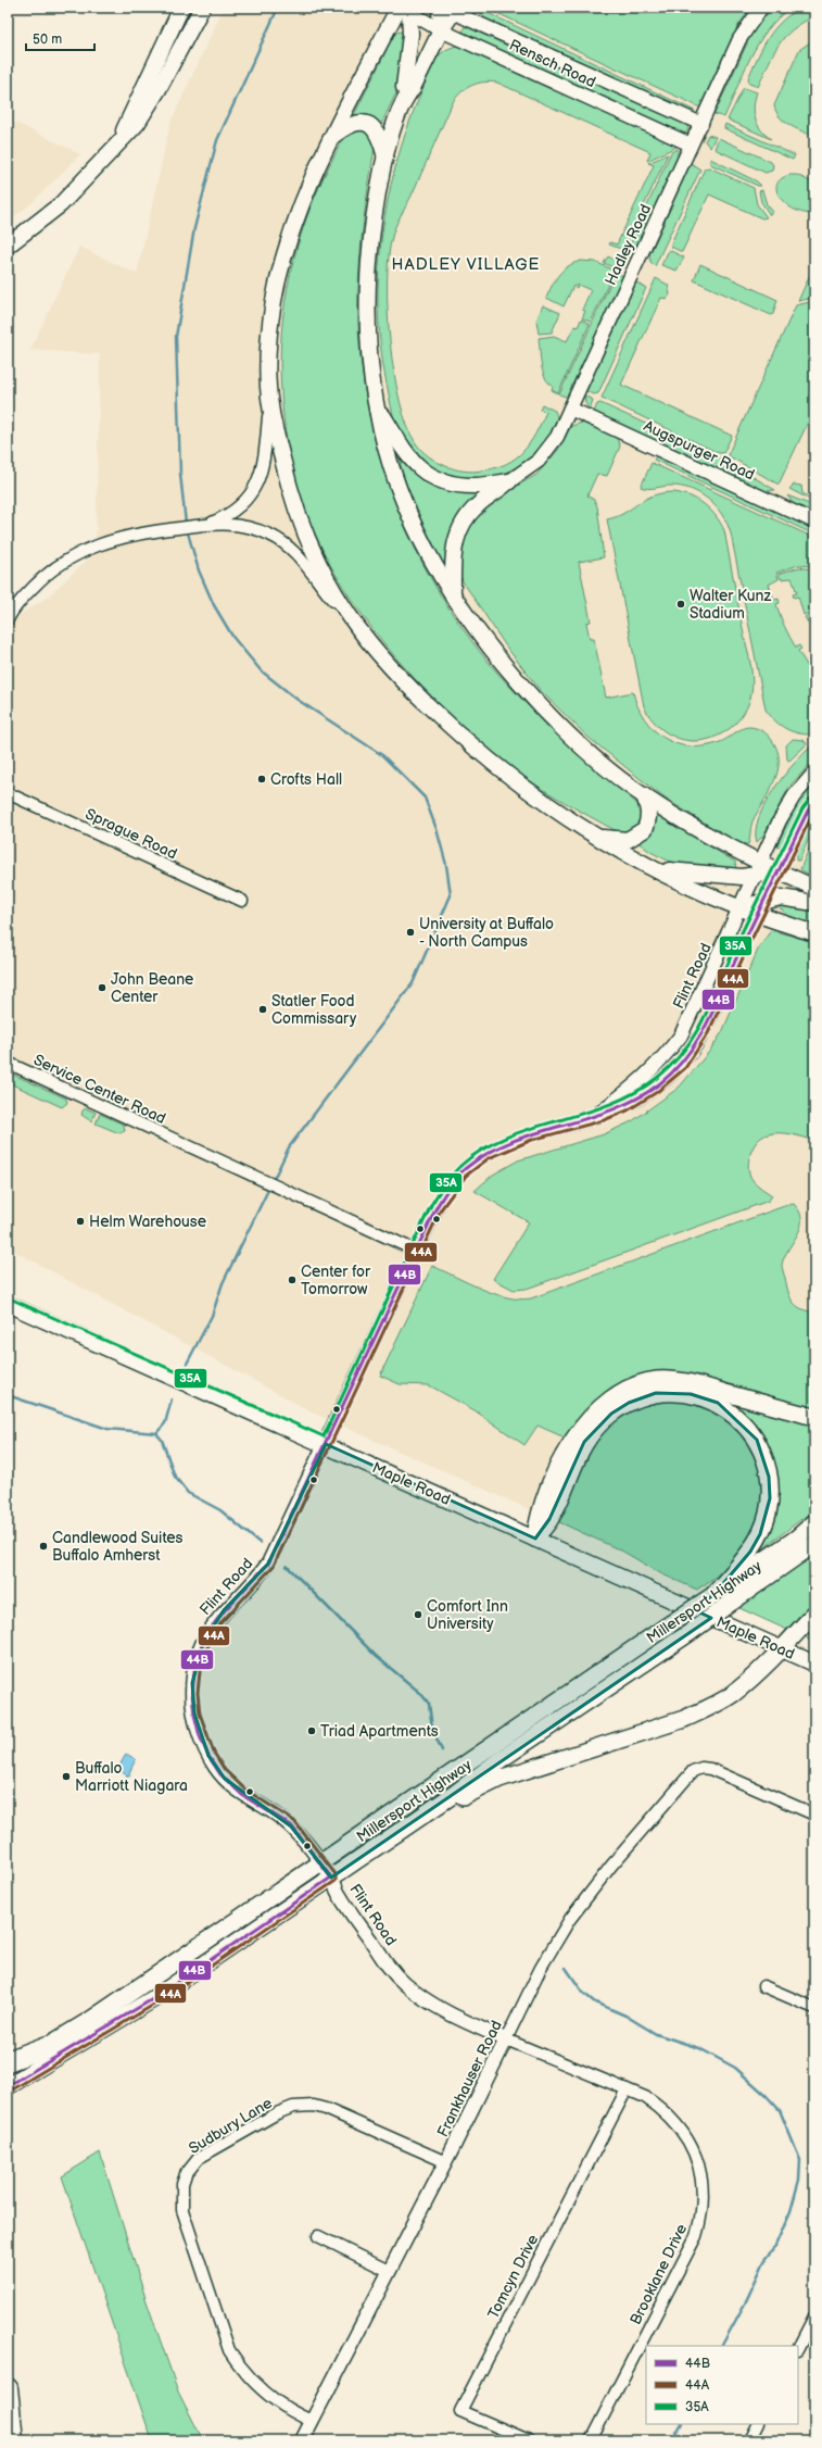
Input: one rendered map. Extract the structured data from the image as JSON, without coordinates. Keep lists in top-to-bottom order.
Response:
{
  "streets": {
    "main road": ["Maple Road", "Millersport Highway"],
    "street": [
      "Rensch Road",
      "Hadley Road",
      "Augspurger Road",
      "Sprague Road",
      "Flint Road",
      "Service Center Road",
      "Frankhauser Road",
      "Sudbury Lane",
      "Brooklane Drive",
      "Tomcyn Drive"
    ]
  },
  "crossings": [
    ["Rensch Road", "Hadley Road"],
    ["Hadley Road", "Augspurger Road"],
    ["Flint Road", "Service Center Road"],
    ["Flint Road", "Maple Road"],
    ["Flint Road", "Millersport Highway"],
    ["Flint Road", "Frankhauser Road"],
    ["Flint Road", "Brooklane Drive"],
    ["Frankhauser Road", "Sudbury Lane"],
    ["Frankhauser Road", "Brooklane Drive"],
    ["Brooklane Drive", "Tomcyn Drive"]
  ],
  "districts": ["HADLEY VILLAGE"],
  "places": [
    "Walter Kunz Stadium",
    "Crofts Hall",
    "University at Buffalo - North Campus",
    "John Beane Center",
    "Statler Food Commissary",
    "Helm Warehouse",
    "Center for Tomorrow",
    "Candlewood Suites Buffalo Amherst",
    "Comfort Inn University",
    "Triad Apartments",
    "Buffalo Marriott Niagara"
  ],
  "lines": ["transit line 35A", "transit line 44B", "transit line 44A"],
  "legend": ["44B", "44A", "35A"],
  "scale_bar": "50 m"
}
